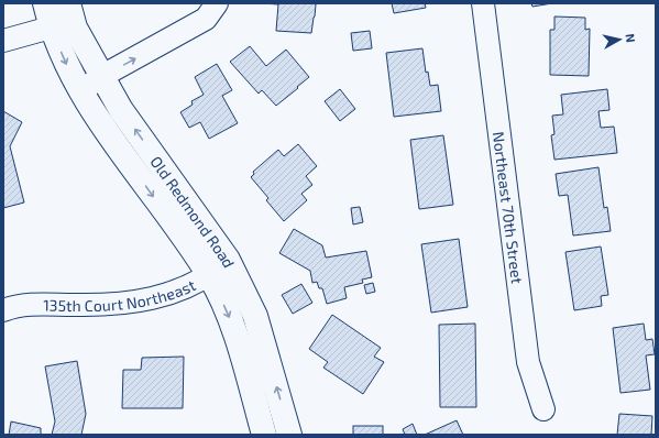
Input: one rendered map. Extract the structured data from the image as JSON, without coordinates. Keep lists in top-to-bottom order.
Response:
{
  "streets": {
    "main road": ["Old Redmond Road"],
    "street": ["Northeast 70th Street", "135th Court Northeast"]
  },
  "crossings": [
    ["Old Redmond Road", "135th Court Northeast"]
  ],
  "north": "right"
}
